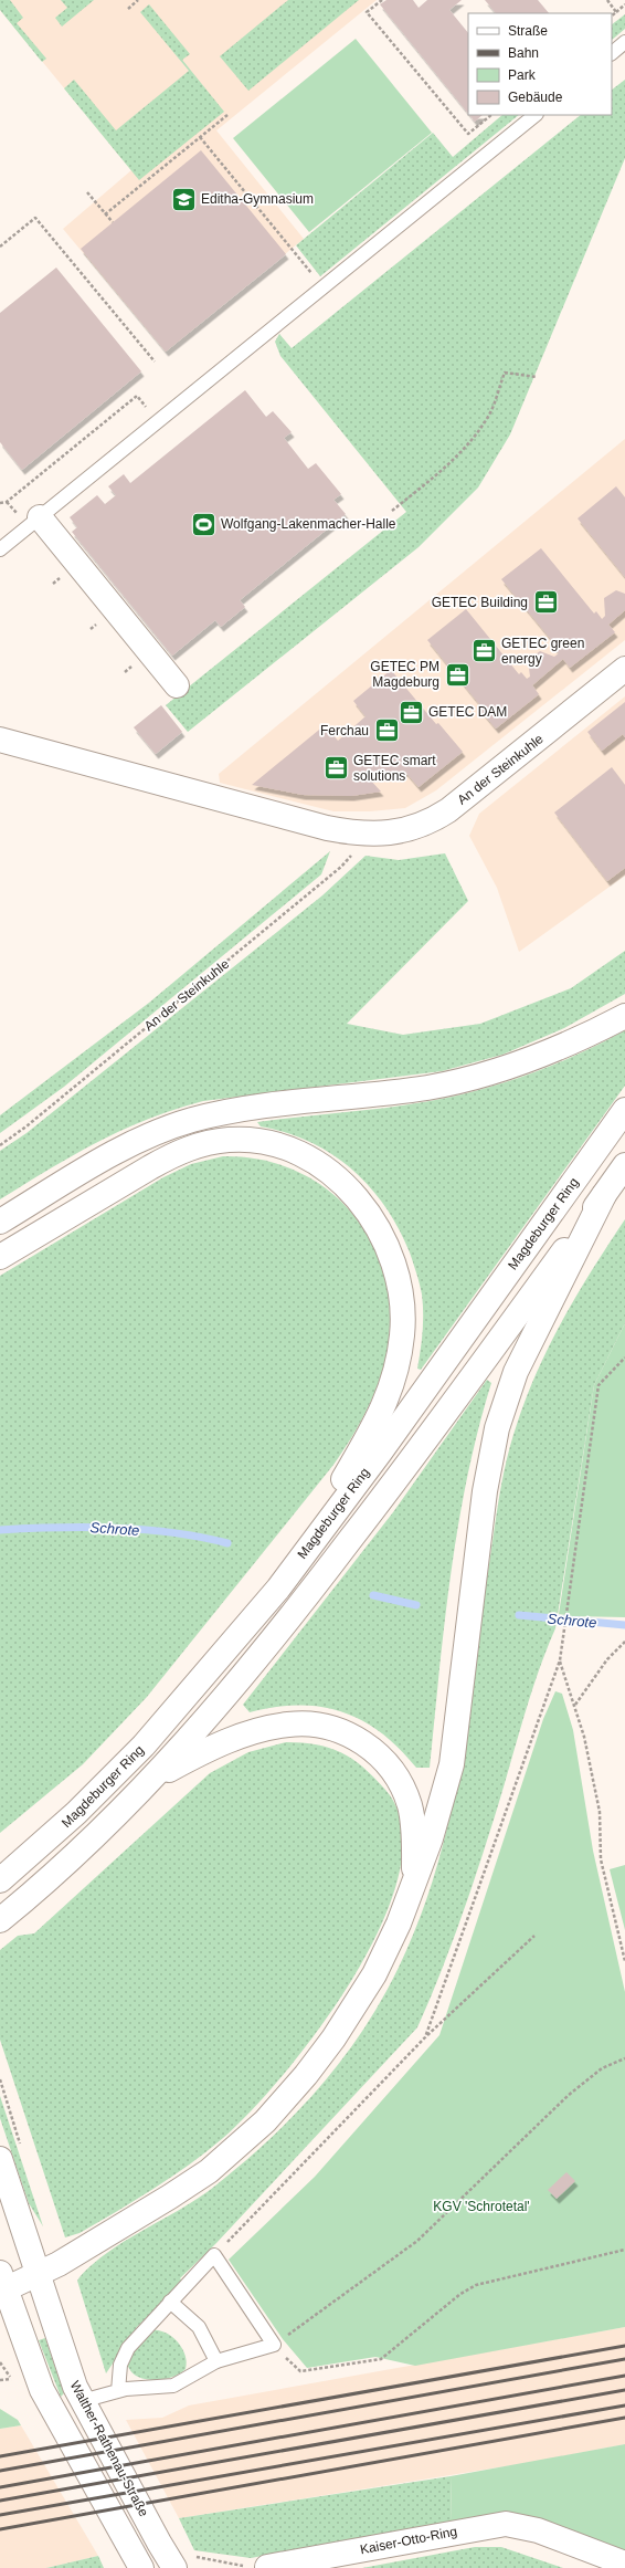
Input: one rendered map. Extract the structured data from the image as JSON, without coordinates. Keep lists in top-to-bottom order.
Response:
{
  "streets": {
    "main road": [
      "An der Steinkuhle",
      "Magdeburger Ring",
      "Walther-Rathenau-Straße",
      "Kaiser-Otto-Ring"
    ]
  },
  "water": ["Schrote"],
  "parks": ["KGV 'Schrotetal'"],
  "places": {
    "school or university": ["Editha-Gymnasium"],
    "sports": ["Wolfgang-Lakenmacher-Halle"],
    "office": [
      "GETEC Building",
      "GETEC green energy",
      "GETEC PM Magdeburg",
      "GETEC DAM",
      "Ferchau",
      "GETEC smart solutions"
    ]
  },
  "legend": [
    "Straße",
    "Bahn",
    "Park",
    "Gebäude"
  ]
}
